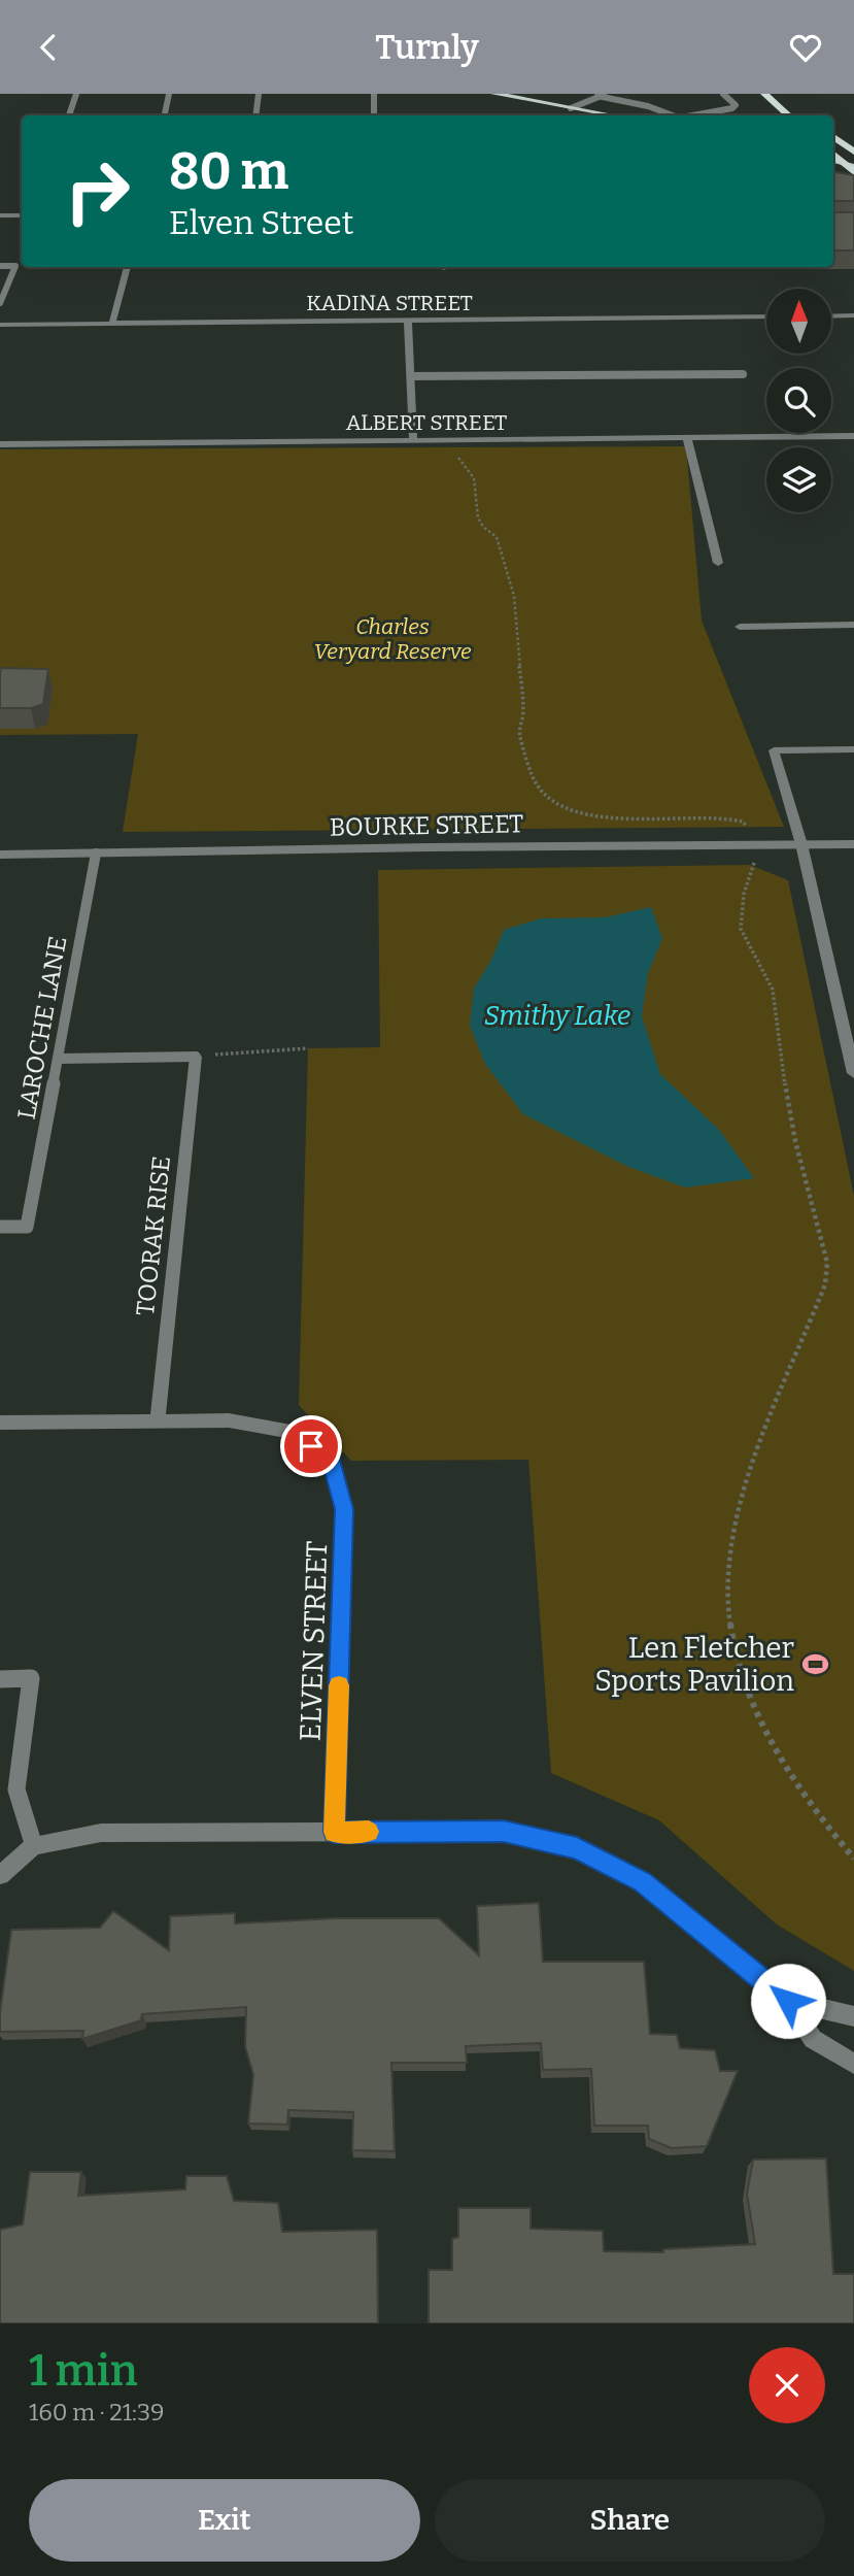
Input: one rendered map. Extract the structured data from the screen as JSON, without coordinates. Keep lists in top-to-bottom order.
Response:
{
  "streets": {
    "street": [
      "KADINA STREET",
      "ALBERT STREET",
      "BOURKE STREET",
      "TOORAK RISE",
      "ELVEN STREET"
    ],
    "lane": ["LAROCHE LANE"]
  },
  "crossings": [
    ["BOURKE STREET", "LAROCHE LANE"],
    ["TOORAK RISE", "ELVEN STREET"]
  ],
  "water": ["Smithy Lake"],
  "parks": ["Charles Veryard Reserve"],
  "places": {
    "sports": ["Len Fletcher Sports Pavilion"]
  },
  "north": "top",
  "page": {
    "header": "Turnly",
    "turn": ["80 m", "Elven Street"],
    "heading": ["1 min", "160 m · 21:39"],
    "buttons": ["Exit", "Share"]
  }
}
